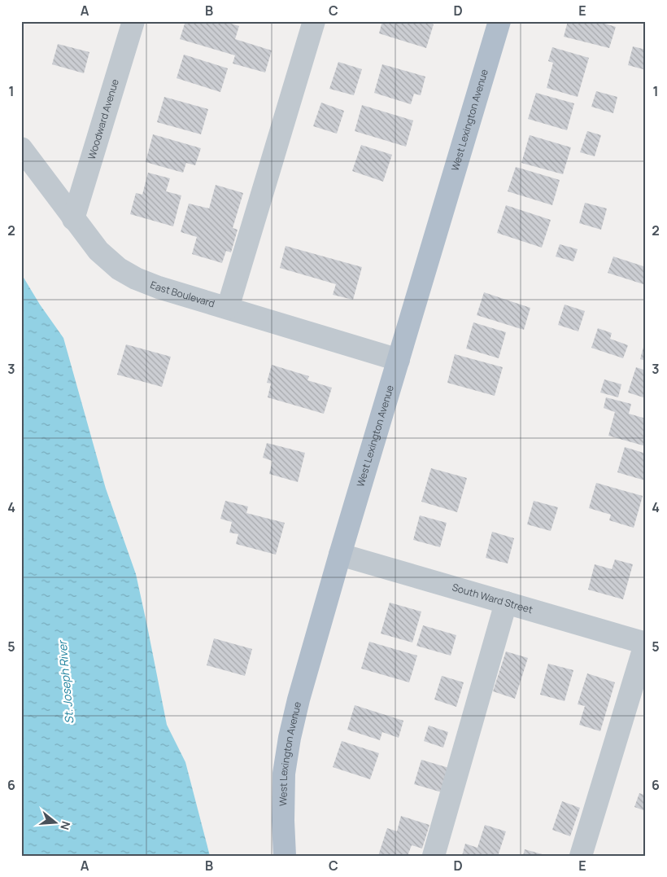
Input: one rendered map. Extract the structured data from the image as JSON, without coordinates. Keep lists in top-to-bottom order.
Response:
{
  "streets": {
    "main road": ["West Lexington Avenue"],
    "street": ["Woodward Avenue", "East Boulevard", "South Ward Street"]
  },
  "crossings": [
    ["Woodward Avenue", "East Boulevard"],
    ["West Lexington Avenue", "East Boulevard"],
    ["West Lexington Avenue", "South Ward Street"]
  ],
  "water": ["St. Joseph River"],
  "north": "right",
  "grid": {
    "columns": [
      "A",
      "B",
      "C",
      "D",
      "E"
    ],
    "rows": [
      "1",
      "2",
      "3",
      "4",
      "5",
      "6"
    ]
  }
}
